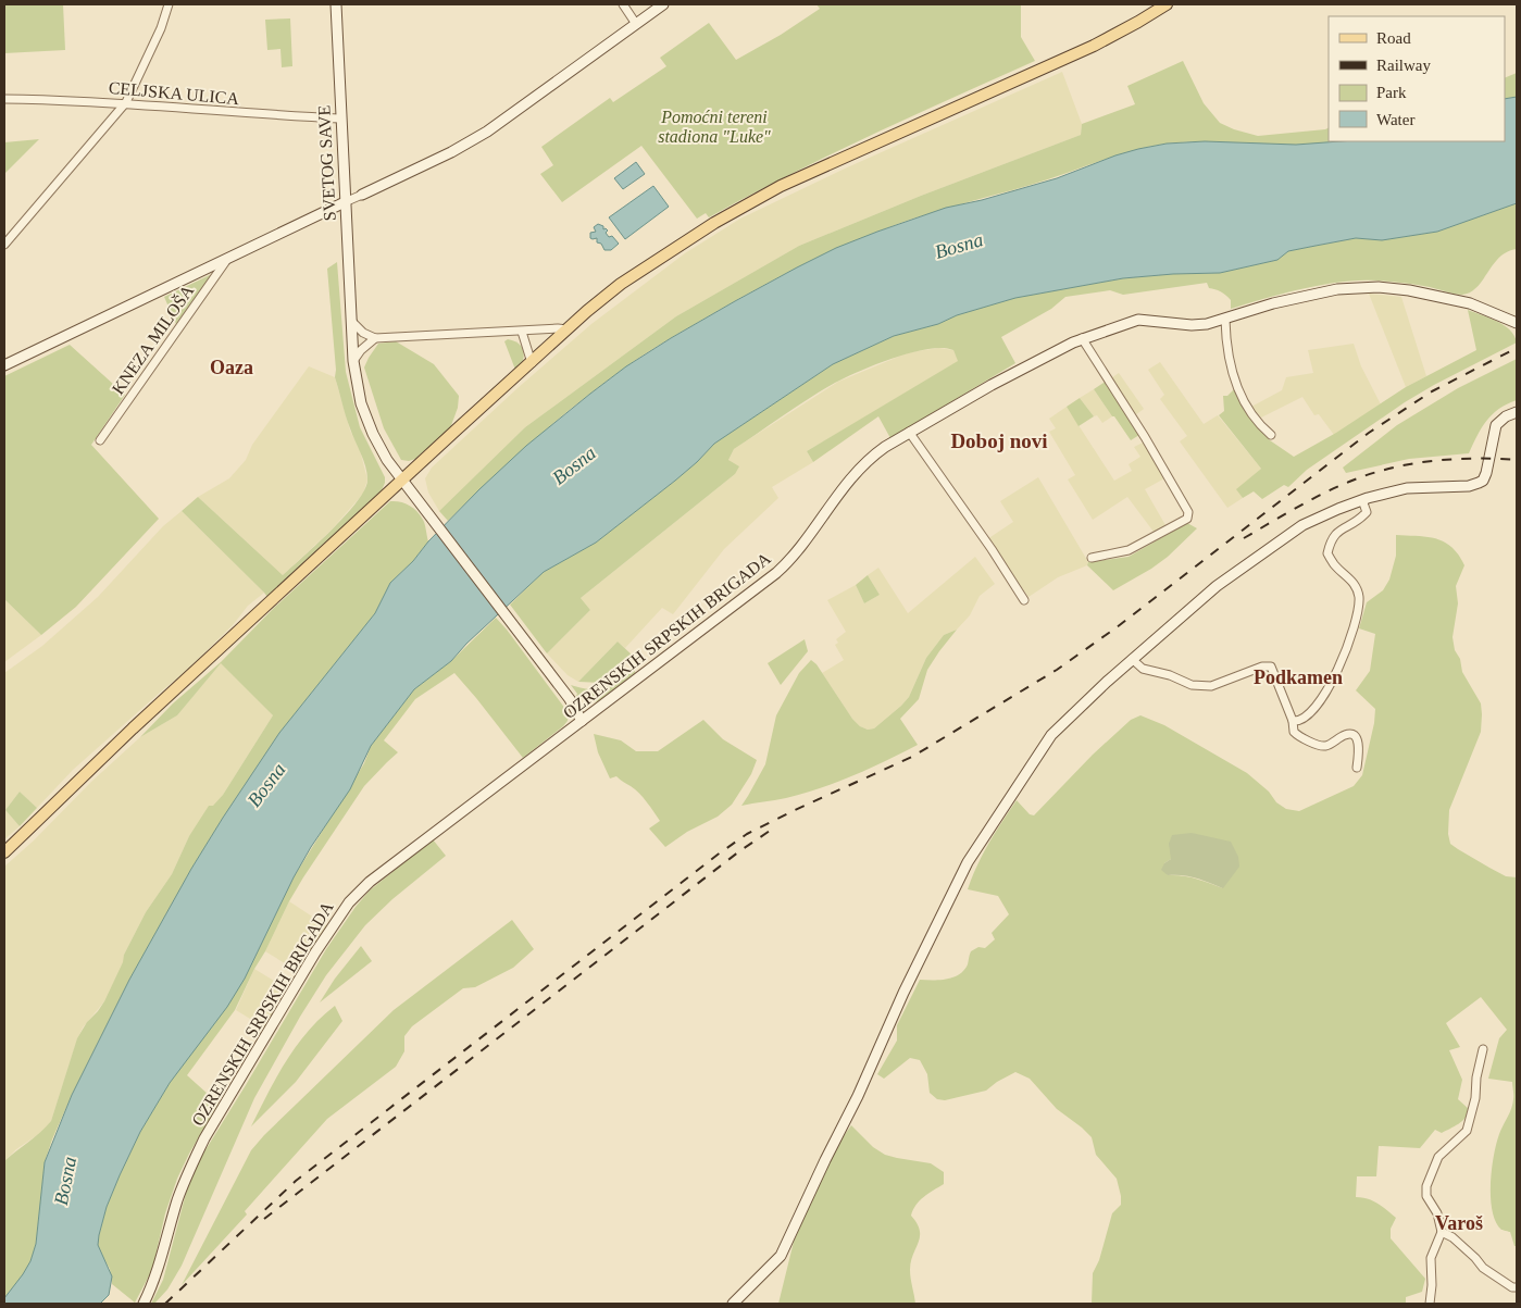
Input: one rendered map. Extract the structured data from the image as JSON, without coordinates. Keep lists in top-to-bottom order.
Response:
{
  "streets": {
    "street": [
      "CELJSKA ULICA",
      "SVETOG SAVE",
      "KNEZA MILOŠA",
      "OZRENSKIH SRPSKIH BRIGADA"
    ]
  },
  "crossings": [
    ["CELJSKA ULICA", "SVETOG SAVE"],
    ["SVETOG SAVE", "OZRENSKIH SRPSKIH BRIGADA"]
  ],
  "districts": [
    "Oaza",
    "Doboj novi",
    "Podkamen",
    "Varoš"
  ],
  "water": ["Bosna"],
  "parks": ["Pomoćni tereni stadiona \"Luke\""],
  "legend": [
    "Road",
    "Railway",
    "Park",
    "Water"
  ]
}
